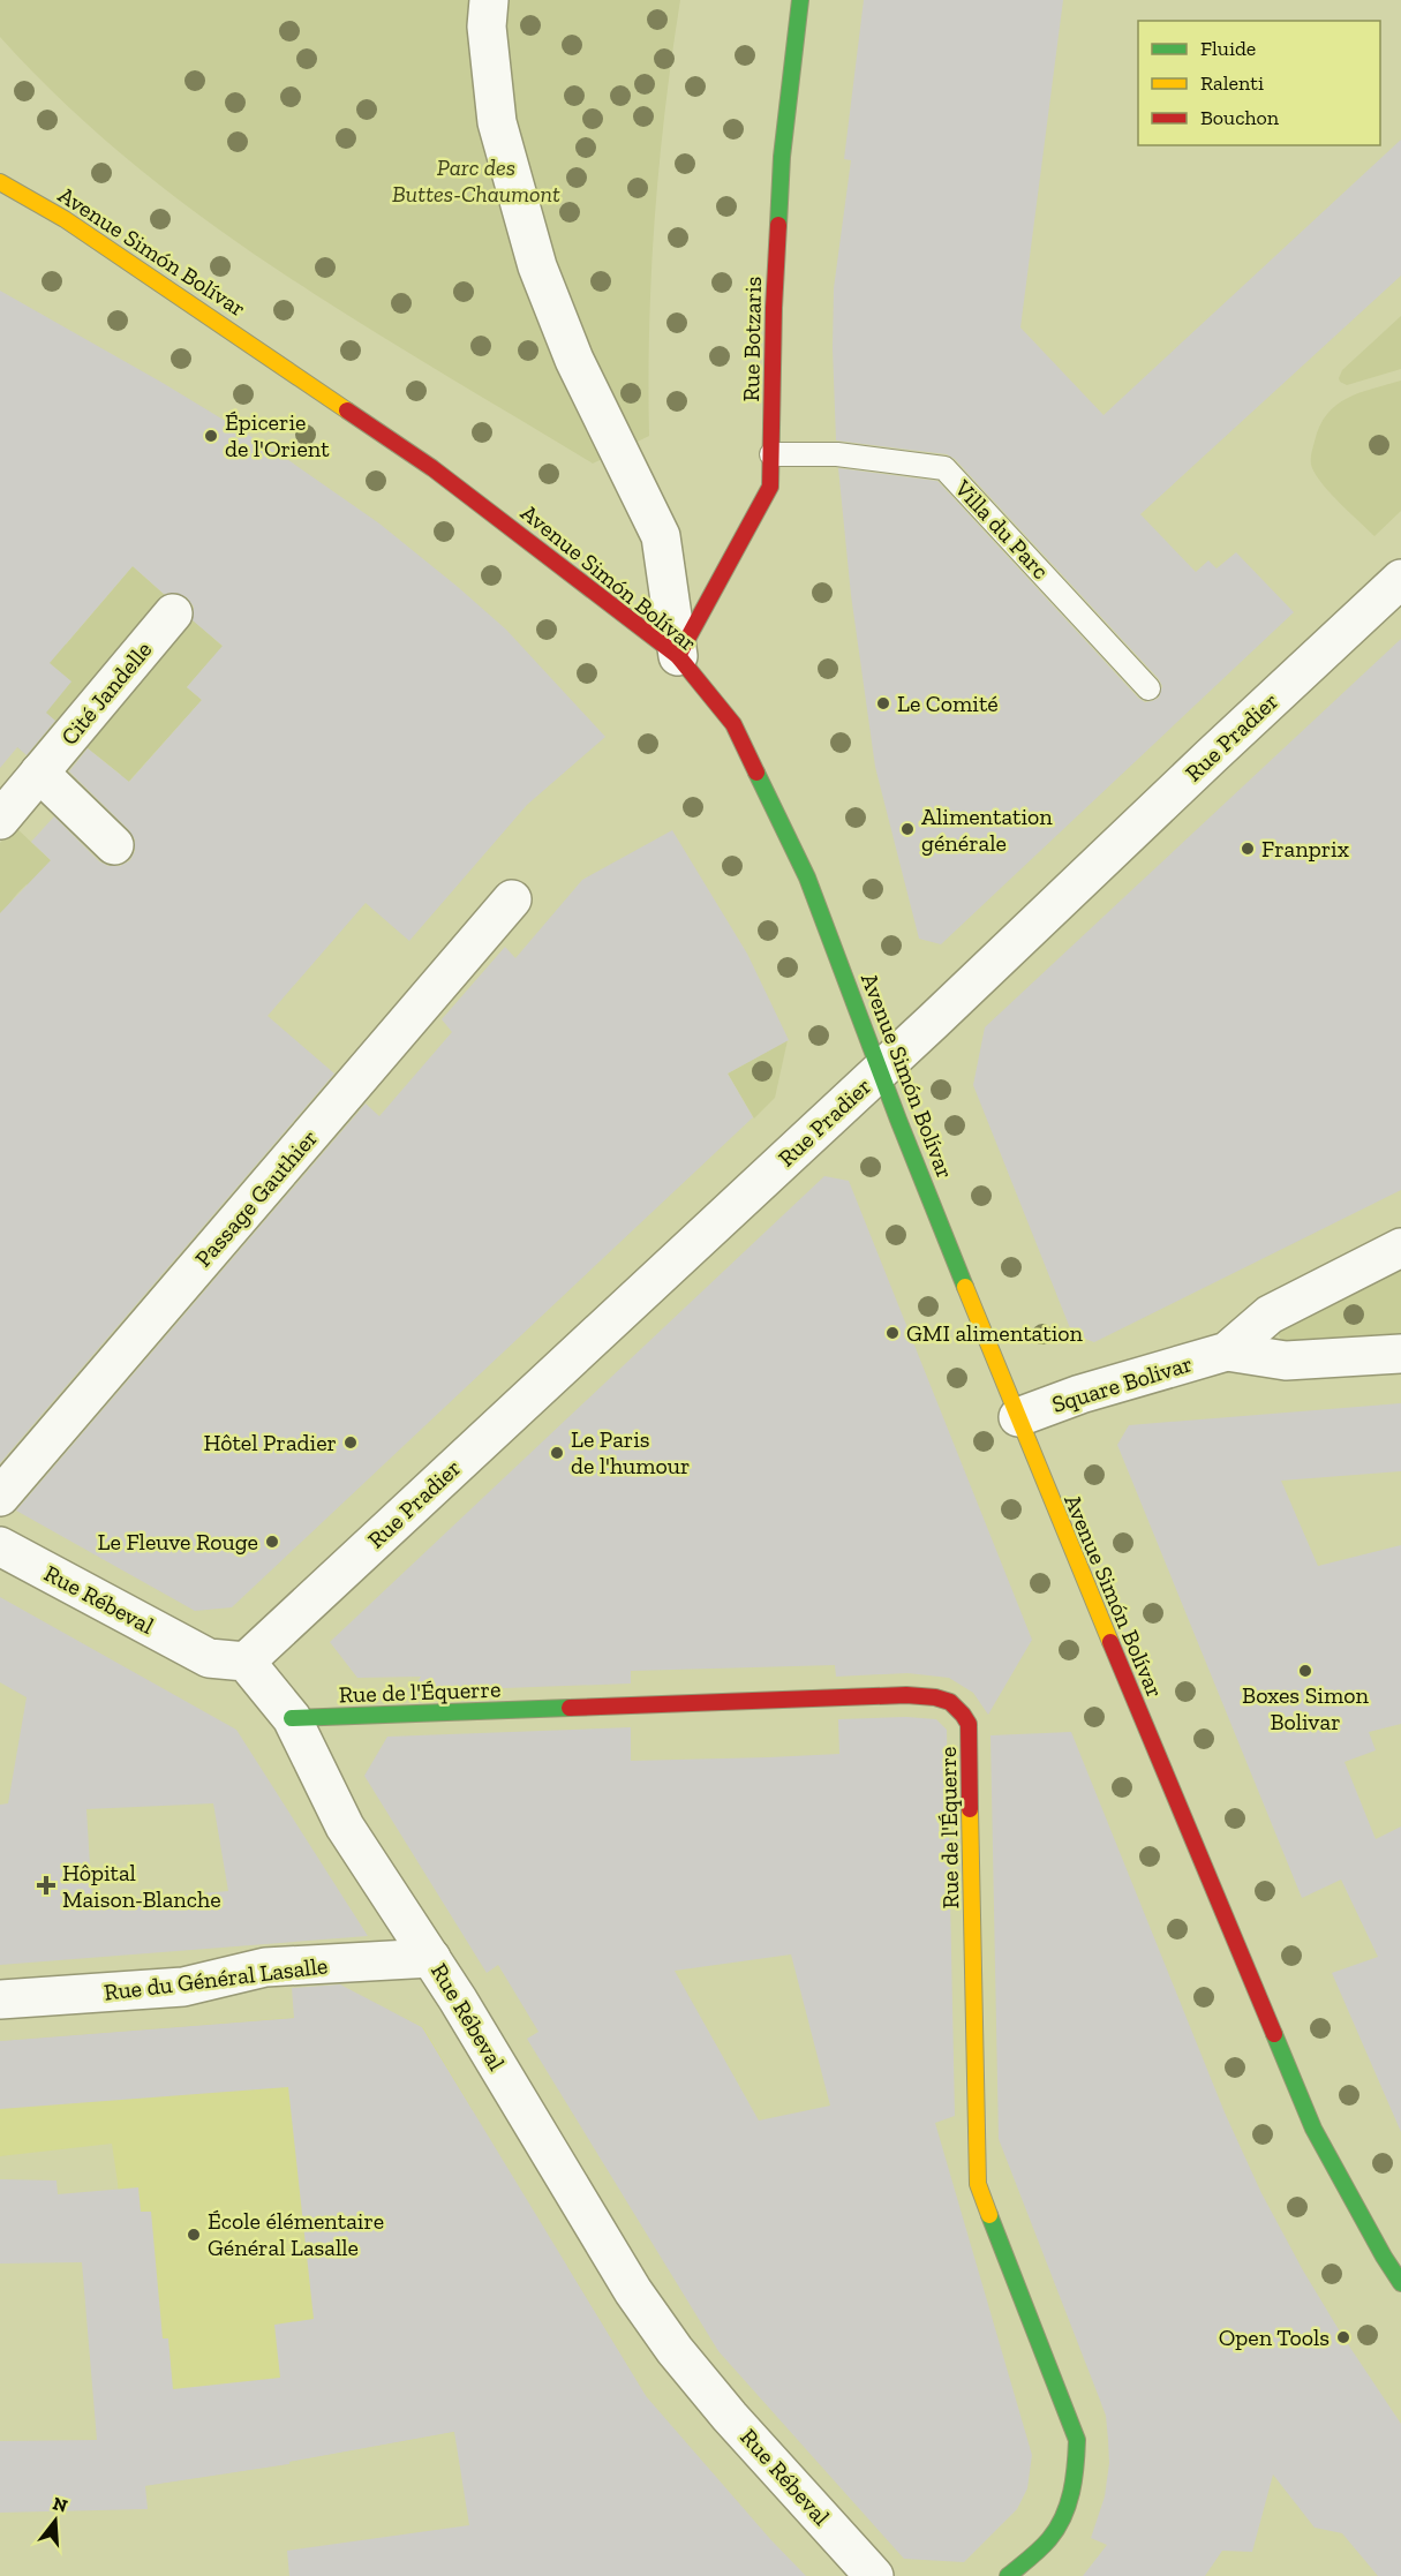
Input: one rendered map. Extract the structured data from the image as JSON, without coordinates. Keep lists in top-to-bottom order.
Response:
{
  "streets": {
    "main road": ["Avenue Simón Bolívar", "Rue Botzaris", "Rue de l'Équerre"],
    "street": [
      "Cité Jandelle",
      "Rue Pradier",
      "Passage Gauthier",
      "Square Bolivar",
      "Rue Rébeval",
      "Rue du Général Lasalle"
    ],
    "lane": ["Villa du Parc"]
  },
  "crossings": [
    ["Avenue Simón Bolívar", "Rue Botzaris"],
    ["Avenue Simón Bolívar", "Rue Pradier"],
    ["Avenue Simón Bolívar", "Square Bolivar"],
    ["Rue Botzaris", "Villa du Parc"],
    ["Rue Pradier", "Rue Rébeval"],
    ["Rue Rébeval", "Rue de l'Équerre"],
    ["Rue Rébeval", "Rue du Général Lasalle"]
  ],
  "parks": ["Parc des Buttes-Chaumont"],
  "places": {
    "other": [
      "Épicerie de l'Orient",
      "Le Comité",
      "Alimentation générale",
      "Franprix",
      "GMI alimentation",
      "Hôtel Pradier",
      "Le Paris de l'humour",
      "Le Fleuve Rouge",
      "Boxes Simon Bolivar",
      "École élémentaire Général Lasalle",
      "Open Tools"
    ],
    "health": ["Hôpital Maison-Blanche"]
  },
  "legend": ["Fluide", "Ralenti", "Bouchon"],
  "north": "top"
}
